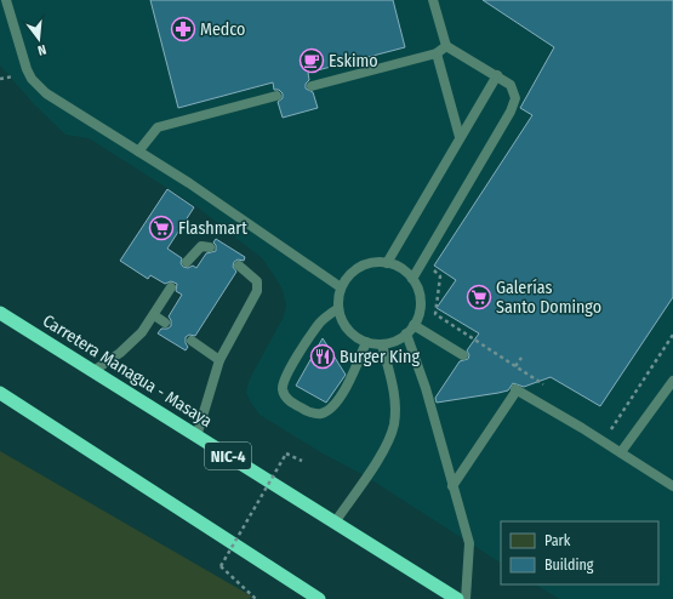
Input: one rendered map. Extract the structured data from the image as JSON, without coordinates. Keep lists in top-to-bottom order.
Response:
{
  "streets": {
    "highway": ["Carretera Managua - Masaya", "NIC-4"]
  },
  "places": {
    "pharmacy": ["Medco"],
    "cafe": ["Eskimo"],
    "supermarket": ["Flashmart", "Galerías Santo Domingo"],
    "restaurant": ["Burger King"]
  },
  "legend": ["Park", "Building"],
  "north": "bottom"
}
